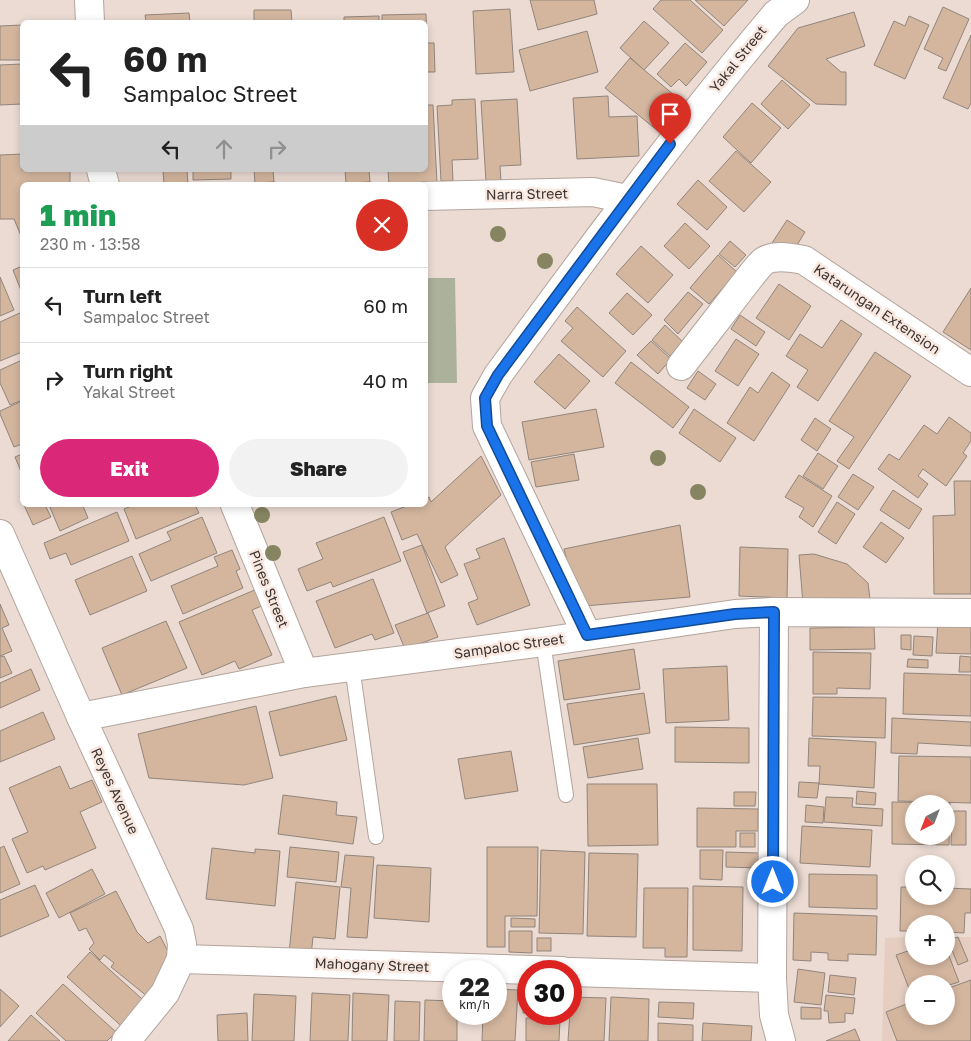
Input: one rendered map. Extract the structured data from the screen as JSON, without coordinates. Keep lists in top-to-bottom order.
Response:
{
  "streets": {
    "street": [
      "Yakal Street",
      "Narra Street",
      "Katarungan Extension",
      "Pines Street",
      "Sampaloc Street",
      "Reyes Avenue",
      "Mahogany Street"
    ]
  },
  "crossings": [
    ["Yakal Street", "Narra Street"],
    ["Yakal Street", "Sampaloc Street"],
    ["Pines Street", "Sampaloc Street"],
    ["Sampaloc Street", "Reyes Avenue"],
    ["Reyes Avenue", "Mahogany Street"]
  ],
  "north": "bottom left",
  "page": {
    "turn": ["60 m", "Sampaloc Street"],
    "heading": ["1 min", "230 m · 13:58"],
    "list": [
      {
        "name": "Turn left",
        "note": "Sampaloc Street",
        "value": "60 m"
      },
      {
        "name": "Turn right",
        "note": "Yakal Street",
        "value": "40 m"
      }
    ],
    "buttons": ["Exit", "Share"],
    "map_buttons": ["+", "−"],
    "speed": "22 km/h",
    "limit": "30"
  }
}
